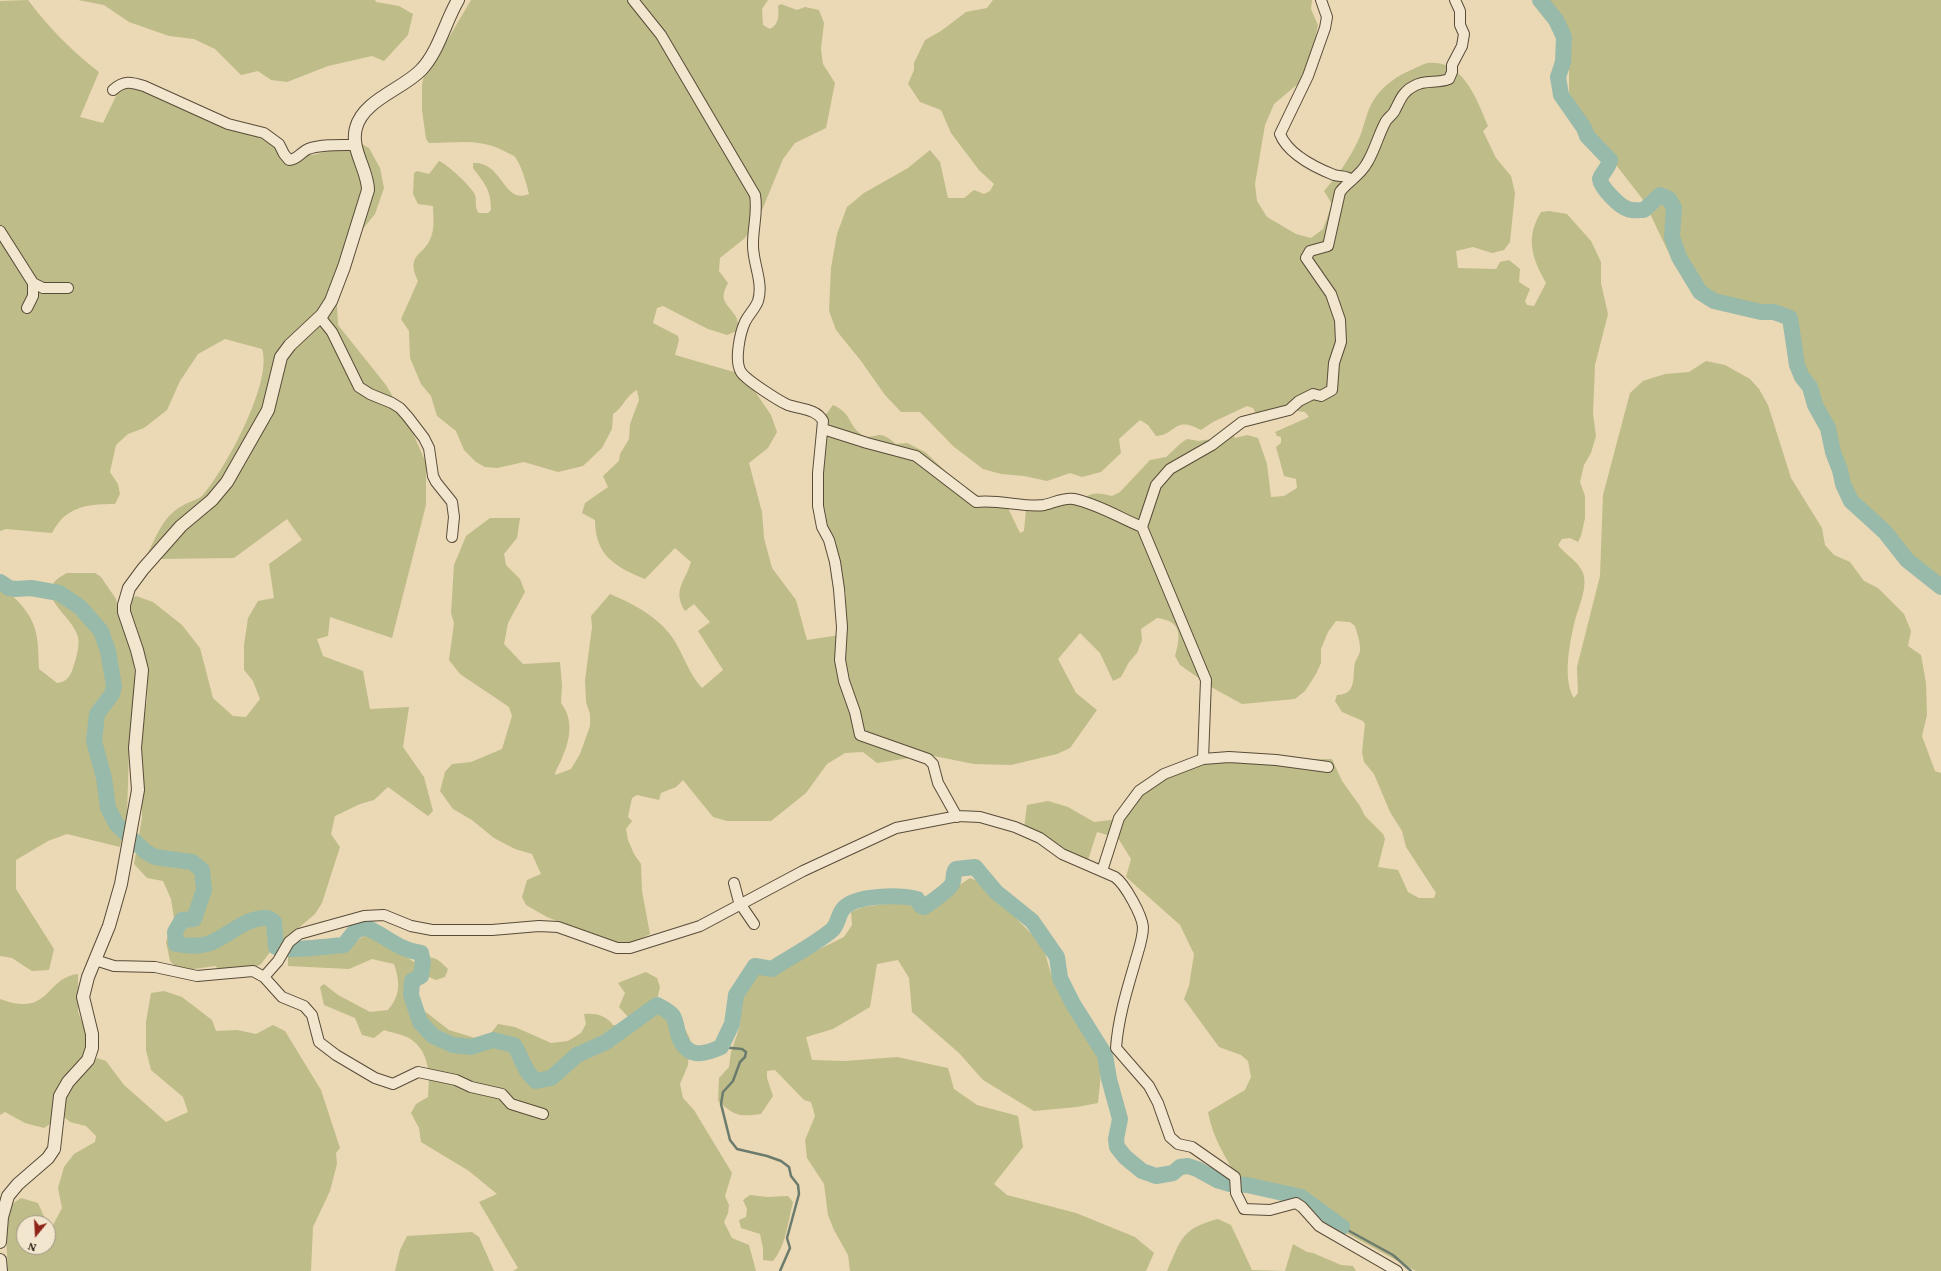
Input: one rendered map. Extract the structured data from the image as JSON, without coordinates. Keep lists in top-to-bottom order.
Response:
{
  "north": "bottom"
}
